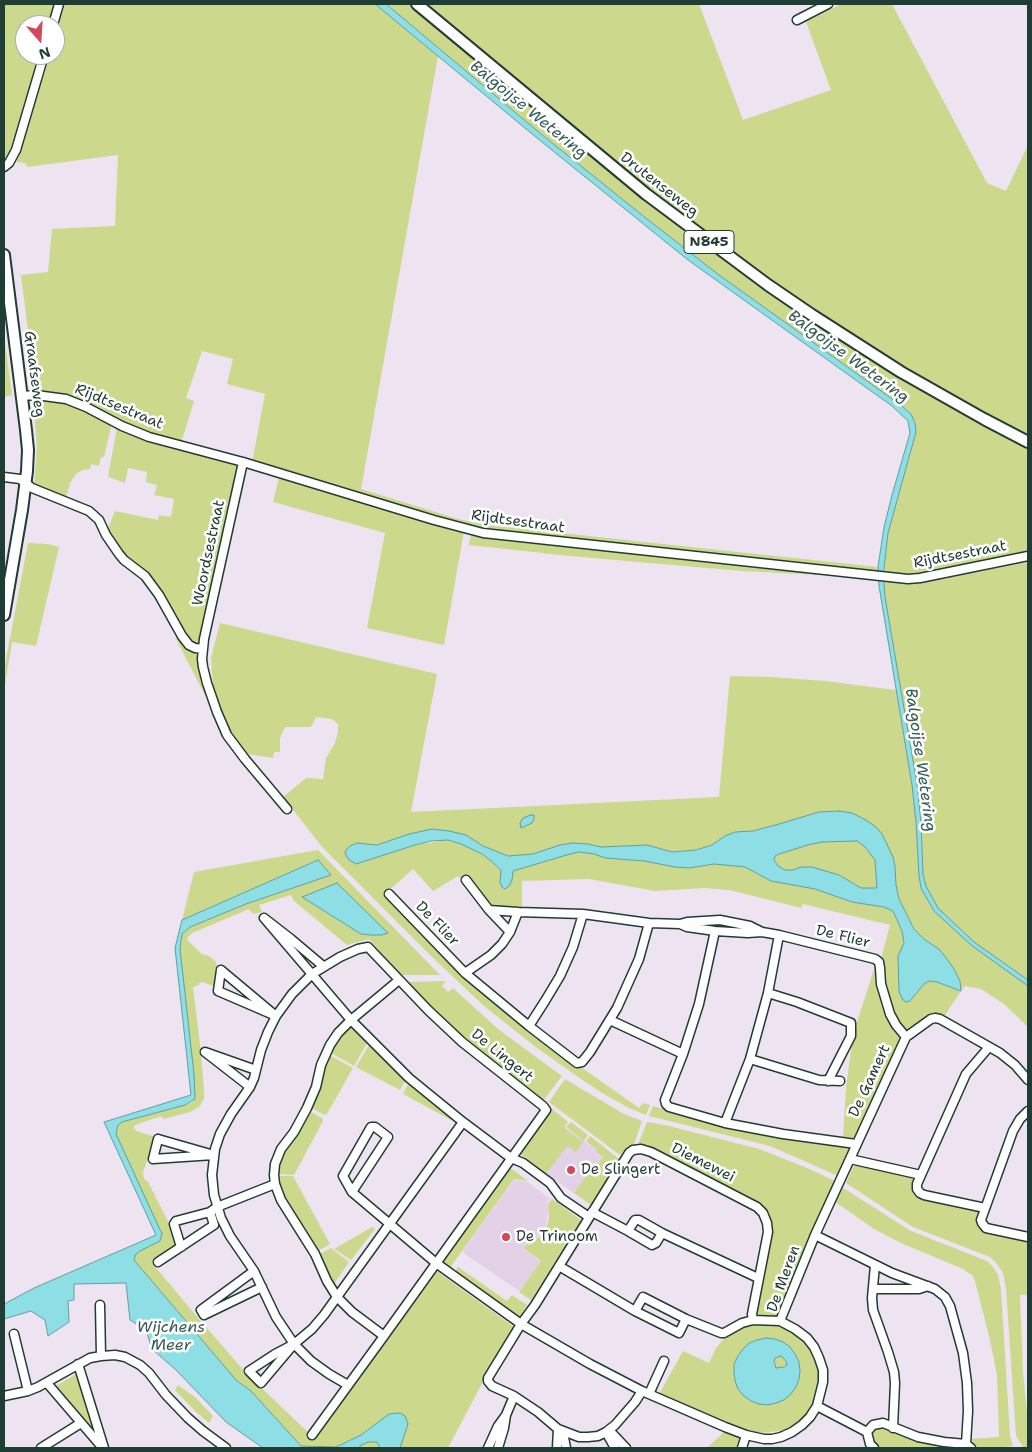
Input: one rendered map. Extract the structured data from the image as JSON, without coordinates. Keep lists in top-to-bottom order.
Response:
{
  "streets": {
    "main road": ["Drutenseweg", "N845", "Graafseweg"],
    "street": [
      "Rijdtsestraat",
      "Woordsestraat",
      "De Flier",
      "De Lingert",
      "De Gamert",
      "Diemewei",
      "De Meren"
    ]
  },
  "crossings": [
    ["Graafseweg", "Rijdtsestraat"],
    ["Graafseweg", "Woordsestraat"],
    ["Rijdtsestraat", "Woordsestraat"],
    ["De Flier", "De Gamert"],
    ["De Gamert", "De Meren"]
  ],
  "water": ["Balgoijse Wetering", "Wijchens Meer"],
  "places": ["De Slingert", "De Trinoom"],
  "north": "bottom"
}
